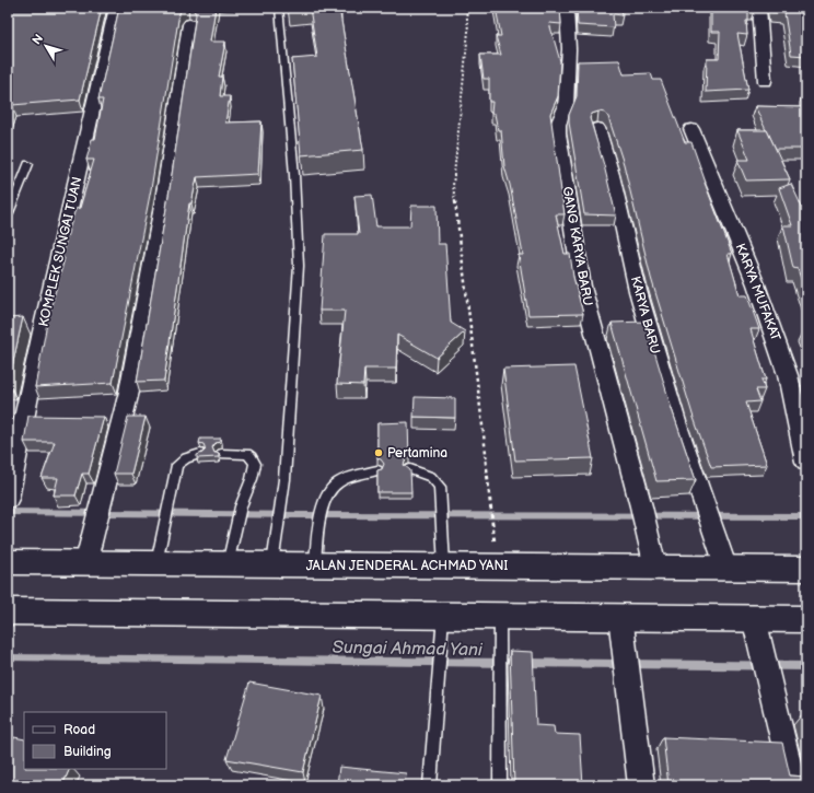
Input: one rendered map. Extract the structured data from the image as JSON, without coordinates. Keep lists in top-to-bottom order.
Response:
{
  "streets": {
    "highway": ["JALAN JENDERAL ACHMAD YANI"],
    "street": [
      "GANG KARYA BARU",
      "KOMPLEK SUNGAI TUAN",
      "KARYA MUFAKAT",
      "KARYA BARU"
    ]
  },
  "crossings": [
    ["GANG KARYA BARU", "JALAN JENDERAL ACHMAD YANI"],
    ["KARYA BARU", "JALAN JENDERAL ACHMAD YANI"]
  ],
  "water": ["Sungai Ahmad Yani"],
  "places": ["Pertamina"],
  "legend": ["Road", "Building"],
  "north": "top left"
}
